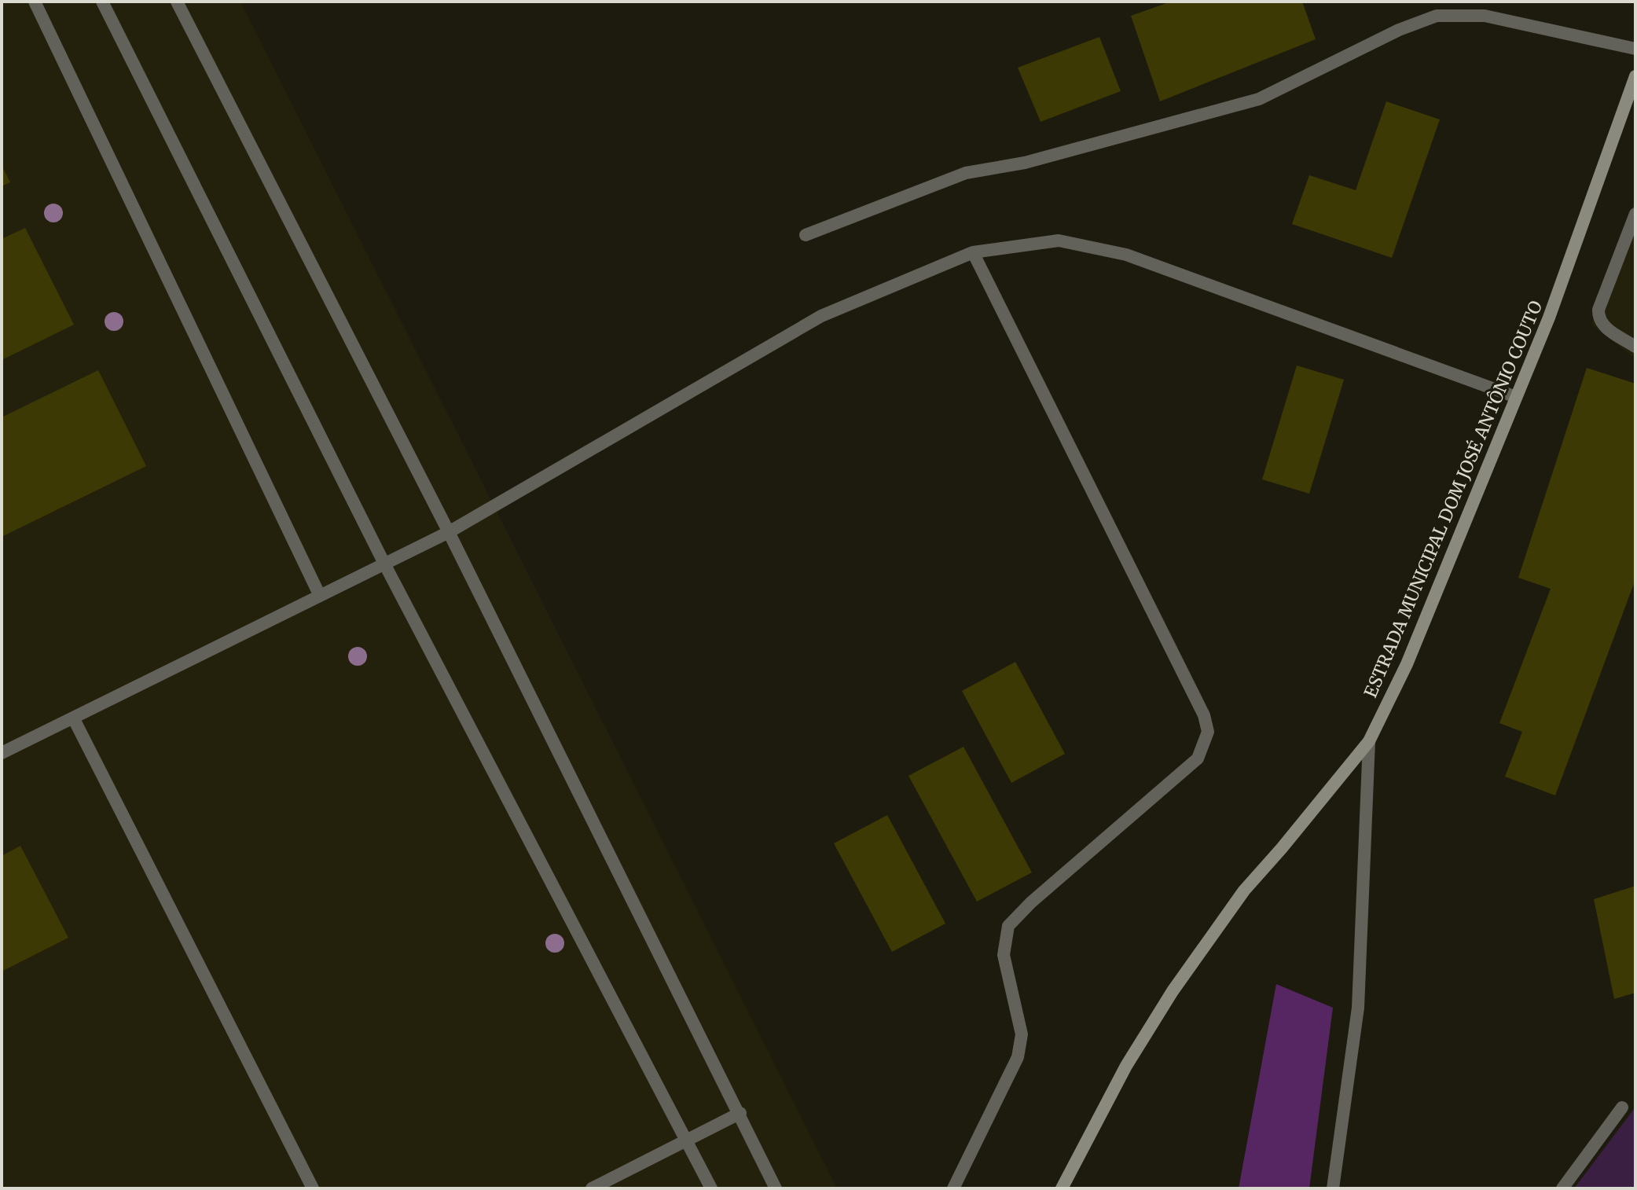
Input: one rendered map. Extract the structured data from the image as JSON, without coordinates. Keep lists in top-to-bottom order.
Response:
{
  "streets": {
    "main road": ["ESTRADA MUNICIPAL DOM JOSÉ ANTÔNIO COUTO"]
  }
}
